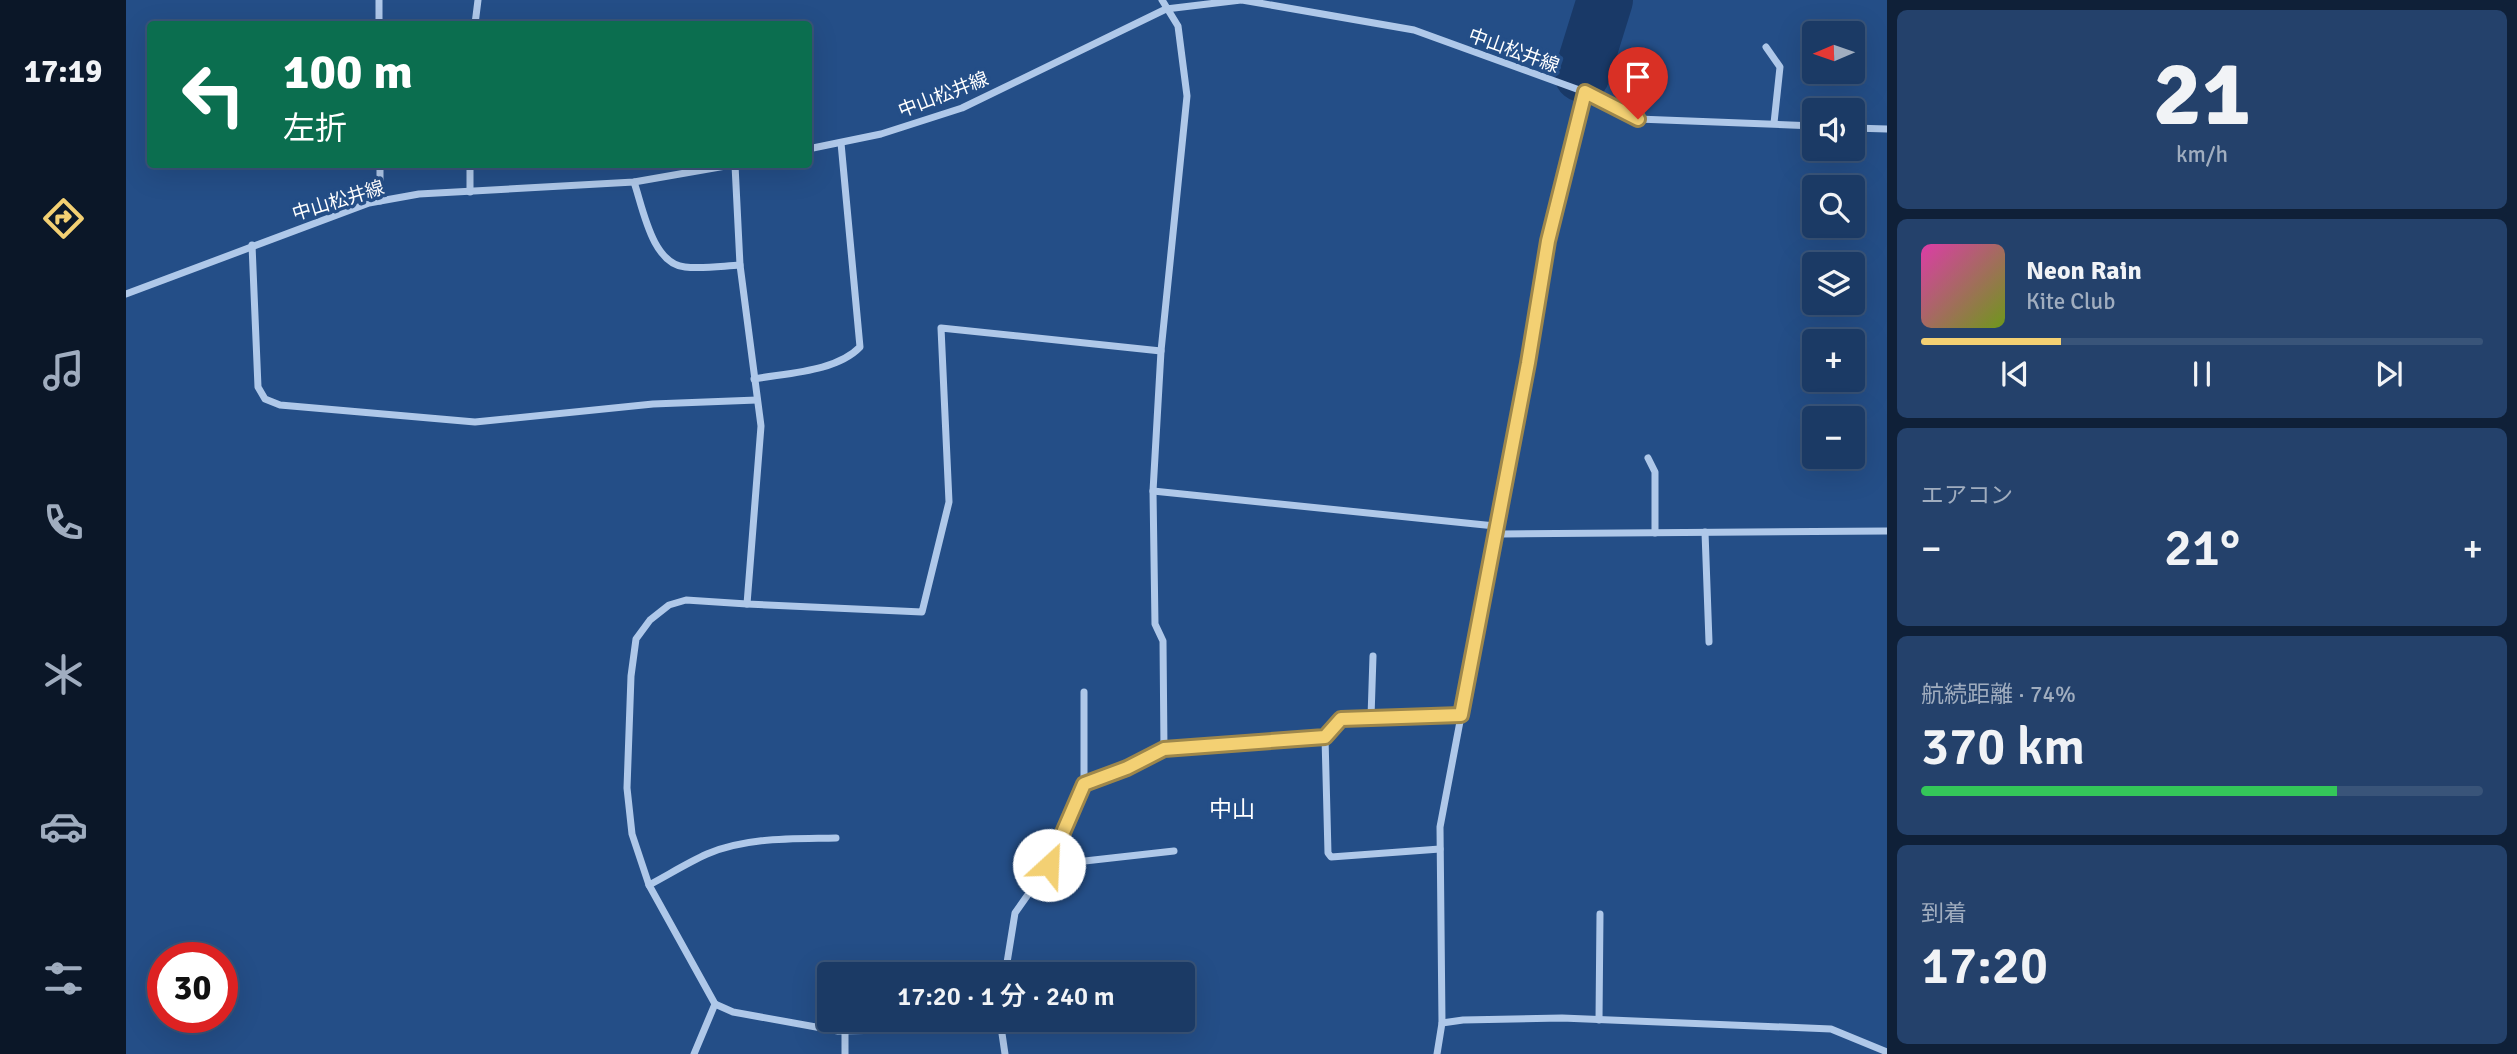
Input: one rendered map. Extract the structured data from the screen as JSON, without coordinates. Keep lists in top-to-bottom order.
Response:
{
  "streets": {
    "street": ["中山松井線"]
  },
  "districts": ["中山"],
  "north": "left",
  "page": {
    "tabs": "17:19",
    "tile": [
      ["21", "km/h"],
      "エアコン",
      ["航続距離 · 74%", "370 km"],
      ["到着", "17:20"]
    ],
    "map_buttons": ["+", "−"],
    "turn": ["100 m", "左折"],
    "song": ["Neon Rain", "Kite Club"],
    "heat": ["−", "21°", "+"],
    "limit": "30",
    "trip": "17:20 · 1 分 · 240 m"
  }
}
